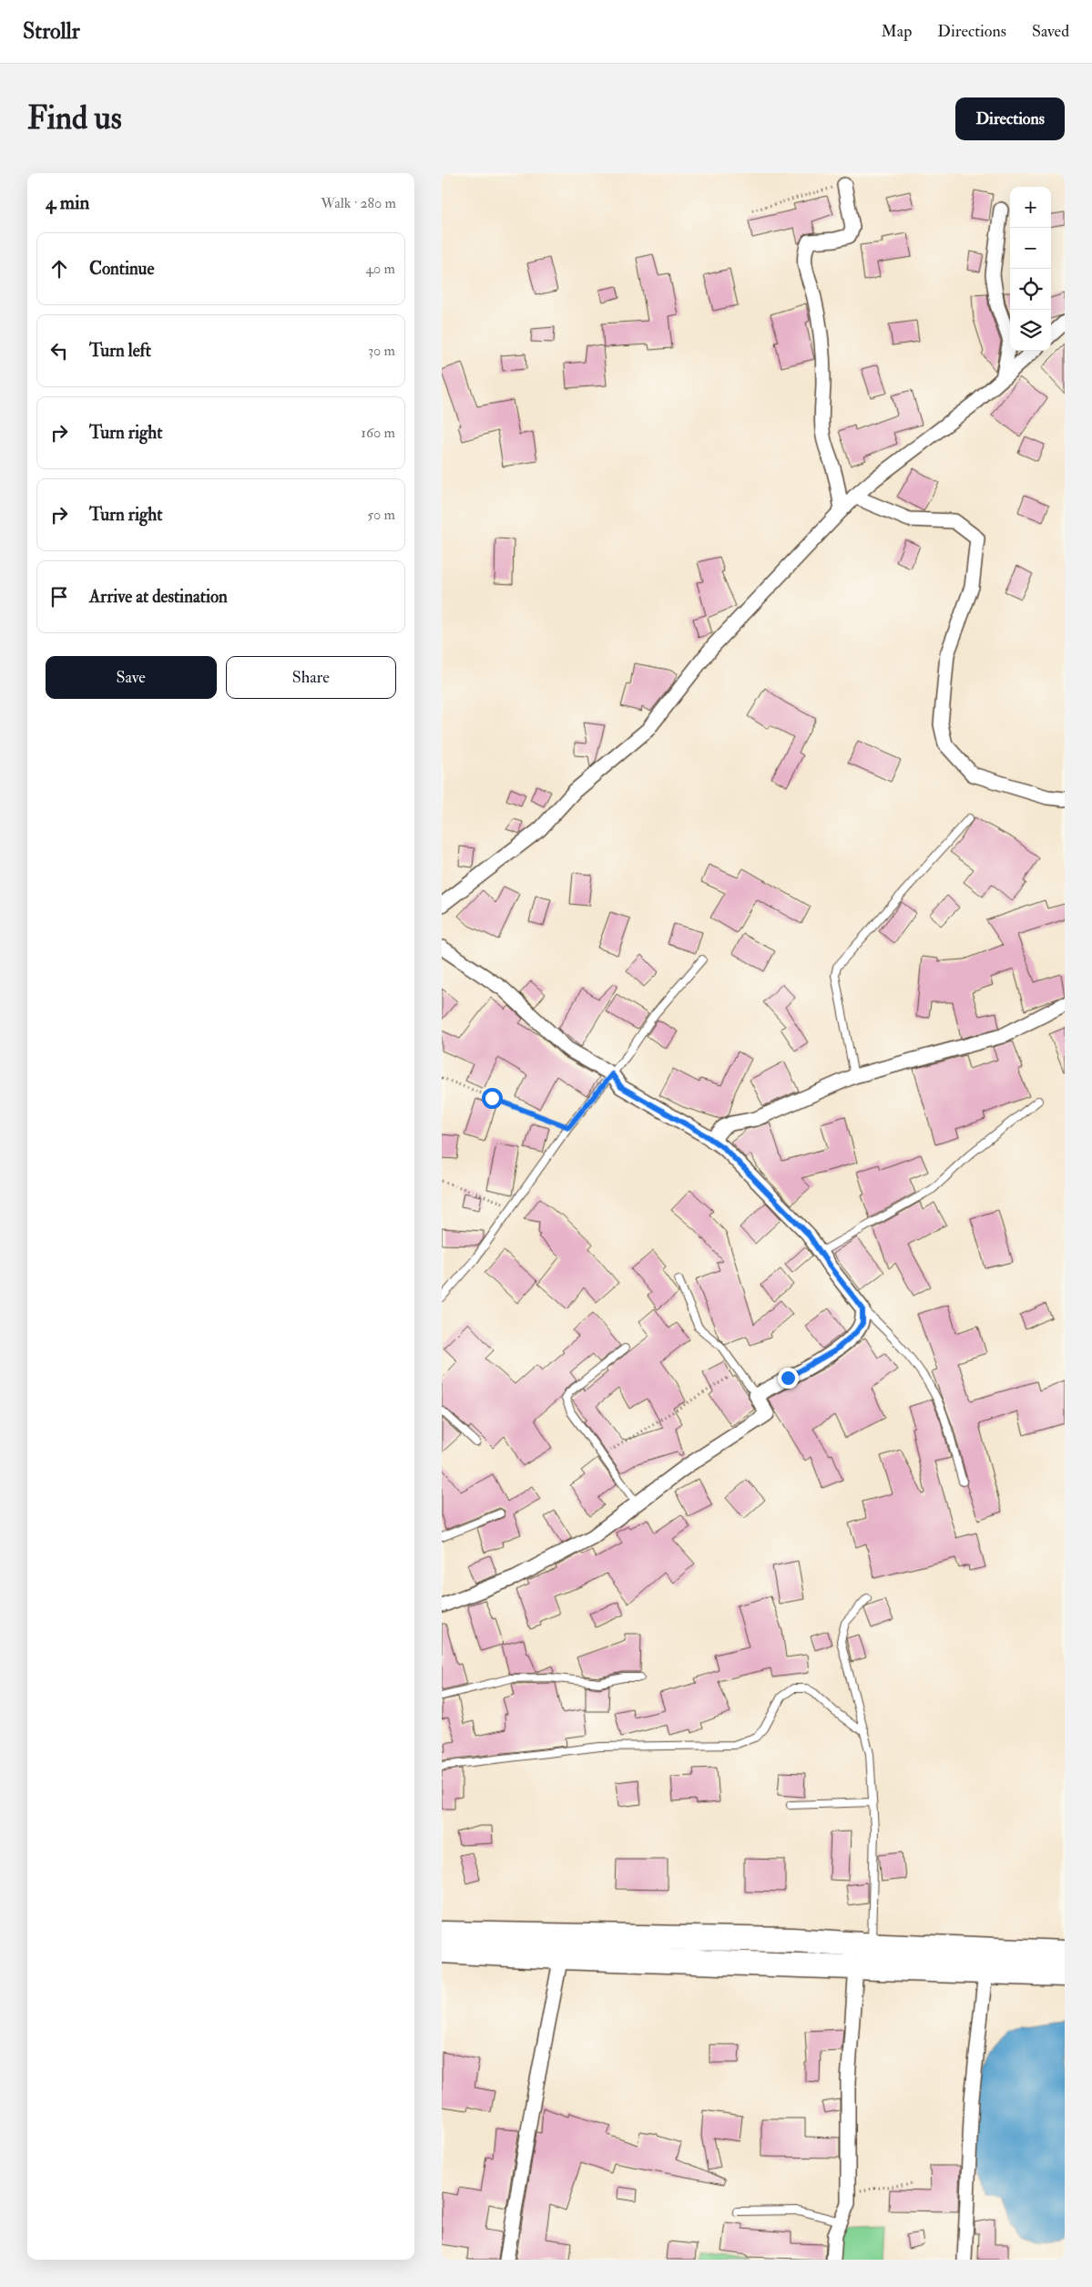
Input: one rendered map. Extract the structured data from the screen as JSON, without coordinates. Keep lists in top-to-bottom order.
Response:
{
  "page": {
    "header": "Strollr",
    "nav": ["Map", "Directions", "Saved"],
    "buttons": [
      "Directions",
      ["Save", "Share"]
    ],
    "title": "Find us",
    "heading": ["4 min", "Walk · 280 m"],
    "map_buttons": ["+", "−"],
    "list": [
      ["Continue", "40 m"],
      ["Turn left", "30 m"],
      ["Turn right", "160 m"],
      ["Turn right", "50 m"],
      "Arrive at destination"
    ]
  }
}
